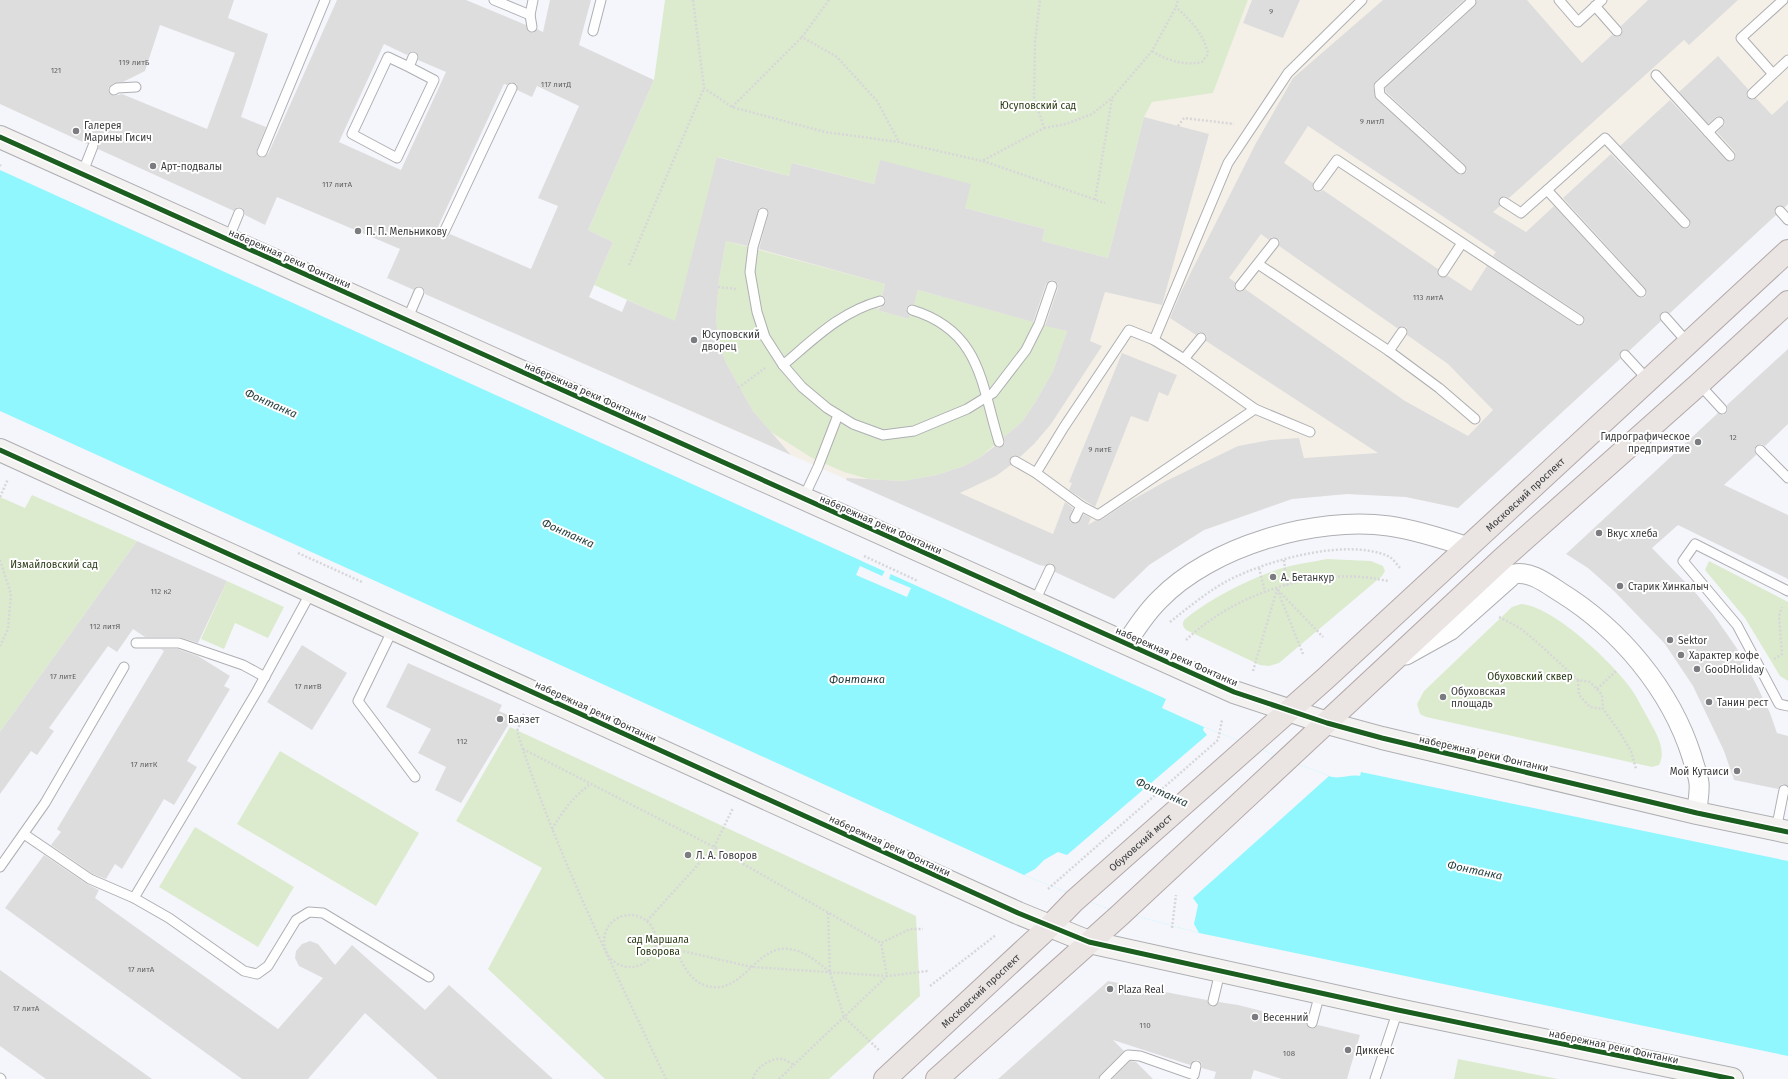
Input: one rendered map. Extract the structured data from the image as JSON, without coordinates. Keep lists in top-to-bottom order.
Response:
{
  "streets": {
    "main road": ["набережная реки Фонтанки", "Московский проспект", "Обуховский мост"]
  },
  "crossings": [
    ["набережная реки Фонтанки", "Московский проспект"],
    ["Московский проспект", "Обуховский мост"]
  ],
  "water": ["Фонтанка"],
  "parks": [
    "Юсуповский сад",
    "Измайловский сад",
    "Обуховский сквер",
    "сад Маршала Говорова"
  ],
  "places": [
    "Галерея Марины Гисич",
    "Арт-подвалы",
    "П. П. Мельникову",
    "Юсуповский дворец",
    "Гидрографическое предприятие",
    "Вкус хлеба",
    "А. Бетанкур",
    "Старик Хинкалыч",
    "Sektor",
    "Характер кофе",
    "GooDHoliday",
    "Обуховская площадь",
    "Танин рест",
    "Баязет",
    "Мой Кутаиси",
    "Л. А. Говоров",
    "Plaza Real",
    "Весенний",
    "Диккенс"
  ],
  "house_numbers": [
    "9",
    "119 литБ",
    "121",
    "117 литД",
    "9 литЛ",
    "117 литА",
    "113 литА",
    "12",
    "9 литЕ",
    "112 к2",
    "112 литЯ",
    "17 литЕ",
    "17 литВ",
    "112",
    "17 литК",
    "17 литА",
    "17 литА",
    "110",
    "108"
  ]
}
